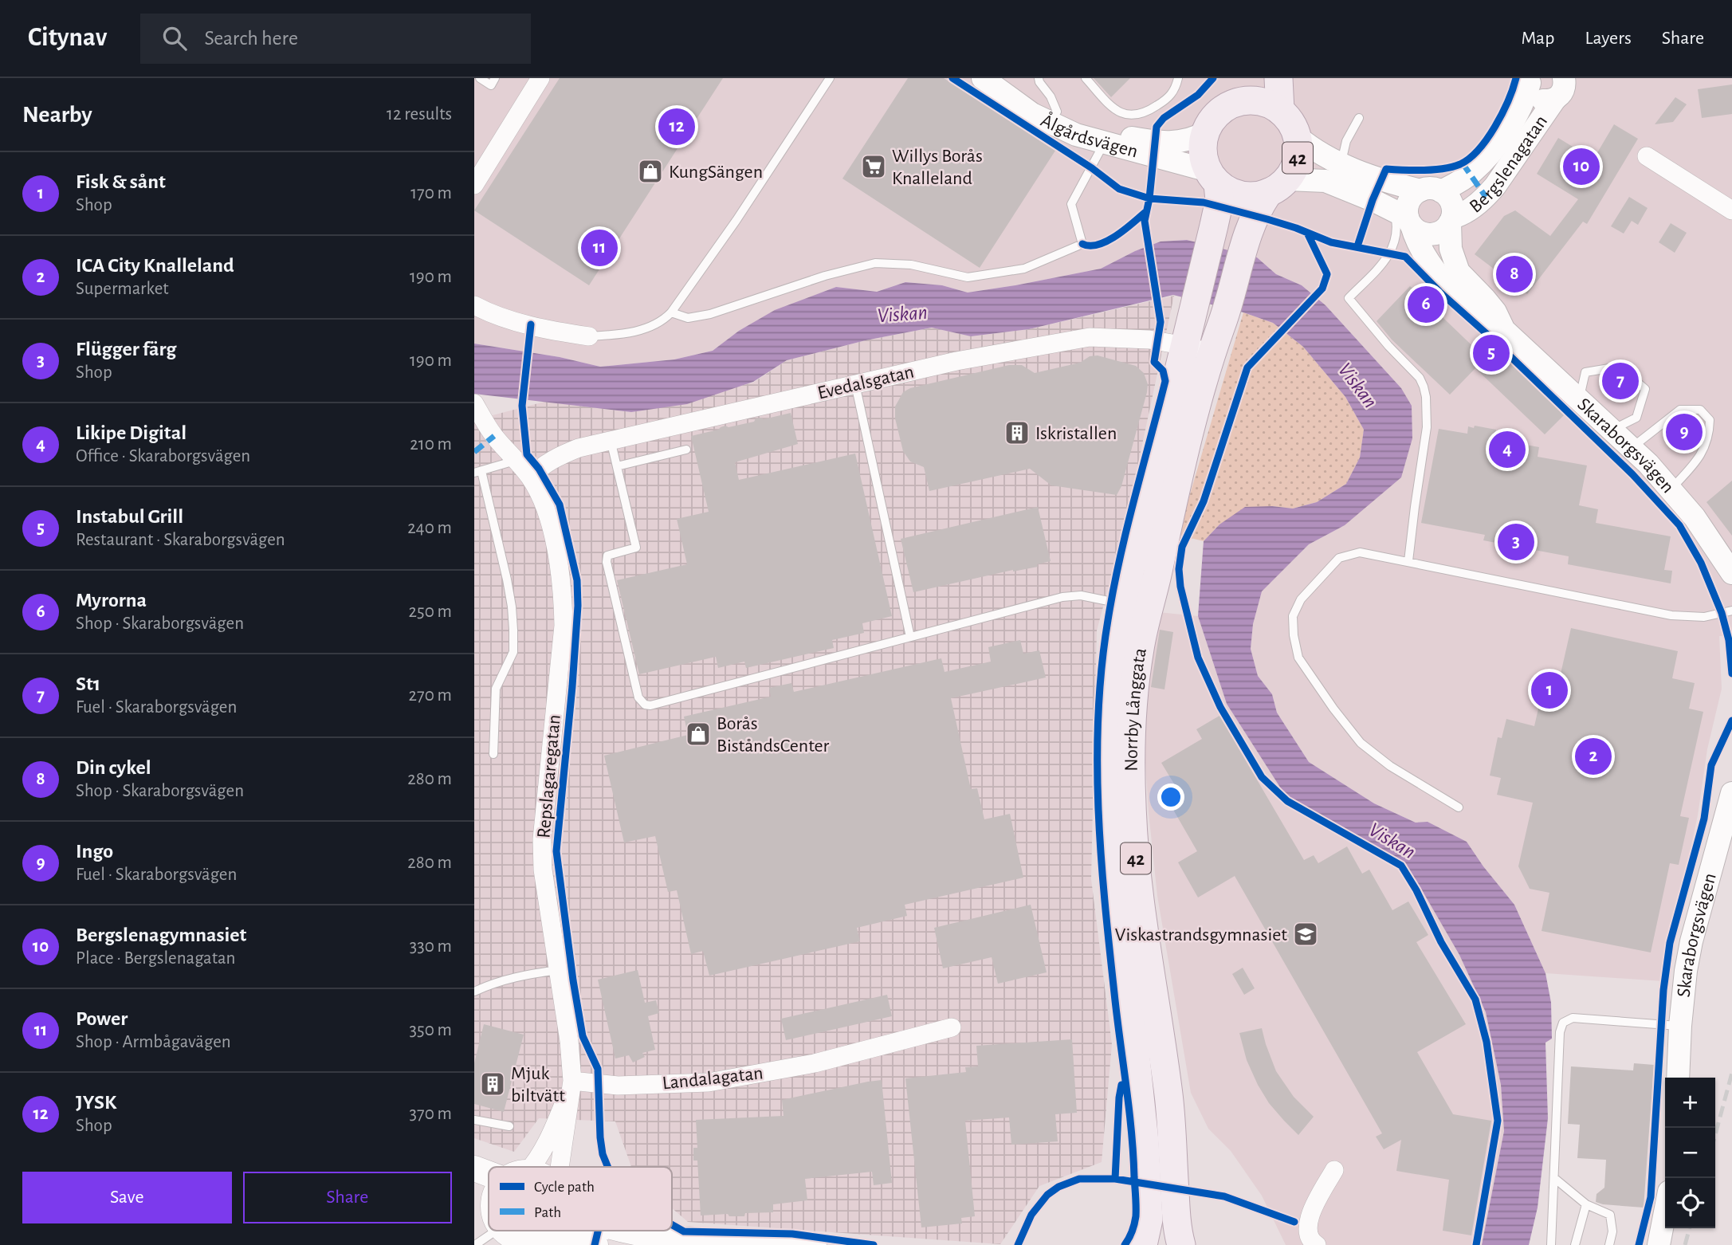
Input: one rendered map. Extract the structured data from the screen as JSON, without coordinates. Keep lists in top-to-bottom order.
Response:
{
  "streets": {
    "main road": ["42", "Norrby Långgata"],
    "street": [
      "Ålgårdsvägen",
      "Bergslenagatan",
      "Evedalsgatan",
      "Skaraborgsvägen",
      "Repslagaregatan",
      "Landalagatan"
    ]
  },
  "crossings": [
    ["Ålgårdsvägen", "42"],
    ["Ålgårdsvägen", "Norrby Långgata"],
    ["42", "Norrby Långgata"],
    ["Bergslenagatan", "Skaraborgsvägen"],
    ["Evedalsgatan", "Norrby Långgata"],
    ["Evedalsgatan", "Repslagaregatan"],
    ["Repslagaregatan", "Landalagatan"]
  ],
  "water": ["Viskan"],
  "places": {
    "supermarket": ["Willys Borås Knalleland"],
    "shop": ["KungSängen", "Borås BiståndsCenter"],
    "building": ["Iskristallen", "Mjuk biltvätt"],
    "school or university": ["Viskastrandsgymnasiet"]
  },
  "legend": ["Cycle path", "Path"],
  "page": {
    "header": "Citynav",
    "search": "Search here",
    "nav": ["Map", "Layers", "Share"],
    "heading": ["Nearby", "12 results"],
    "pins": [
      "12",
      "10",
      "11",
      "8",
      "6",
      "5",
      "7",
      "9",
      "4",
      "3",
      "1",
      "2"
    ],
    "list": [
      {
        "mark": "1",
        "name": "Fisk & sånt",
        "note": "Shop",
        "value": "170 m"
      },
      {
        "mark": "2",
        "name": "ICA City Knalleland",
        "note": "Supermarket",
        "value": "190 m"
      },
      {
        "mark": "3",
        "name": "Flügger färg",
        "note": "Shop",
        "value": "190 m"
      },
      {
        "mark": "4",
        "name": "Likipe Digital",
        "note": "Office · Skaraborgsvägen",
        "value": "210 m"
      },
      {
        "mark": "5",
        "name": "Instabul Grill",
        "note": "Restaurant · Skaraborgsvägen",
        "value": "240 m"
      },
      {
        "mark": "6",
        "name": "Myrorna",
        "note": "Shop · Skaraborgsvägen",
        "value": "250 m"
      },
      {
        "mark": "7",
        "name": "St1",
        "note": "Fuel · Skaraborgsvägen",
        "value": "270 m"
      },
      {
        "mark": "8",
        "name": "Din cykel",
        "note": "Shop · Skaraborgsvägen",
        "value": "280 m"
      },
      {
        "mark": "9",
        "name": "Ingo",
        "note": "Fuel · Skaraborgsvägen",
        "value": "280 m"
      },
      {
        "mark": "10",
        "name": "Bergslenagymnasiet",
        "note": "Place · Bergslenagatan",
        "value": "330 m"
      },
      {
        "mark": "11",
        "name": "Power",
        "note": "Shop · Armbågavägen",
        "value": "350 m"
      },
      {
        "mark": "12",
        "name": "JYSK",
        "note": "Shop",
        "value": "370 m"
      }
    ],
    "map_buttons": ["+", "−"],
    "buttons": ["Save", "Share"]
  }
}
